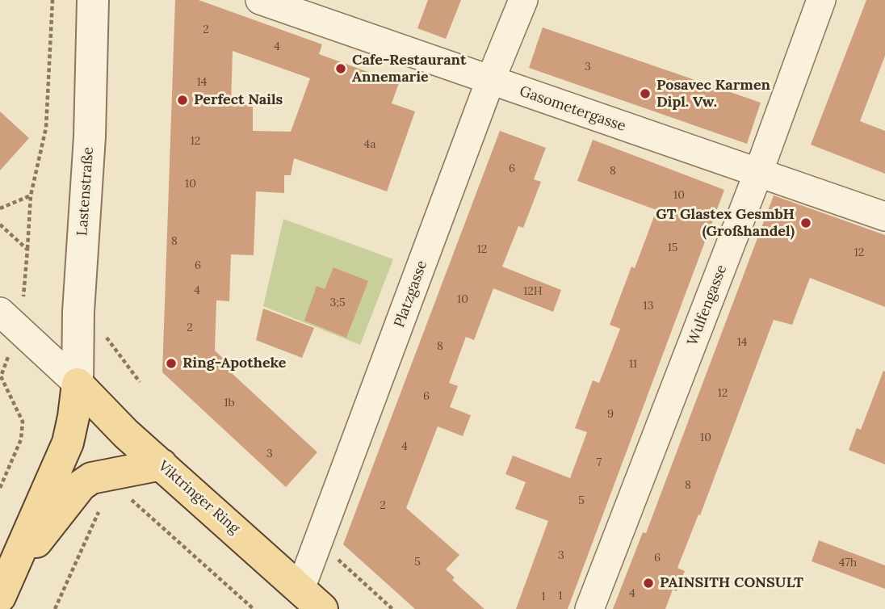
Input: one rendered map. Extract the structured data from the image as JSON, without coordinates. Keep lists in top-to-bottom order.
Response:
{
  "streets": {
    "main road": ["Viktringer Ring"],
    "street": [
      "Gasometergasse",
      "Lastenstraße",
      "Platzgasse",
      "Wulfengasse"
    ]
  },
  "crossings": [
    ["Gasometergasse", "Platzgasse"],
    ["Gasometergasse", "Wulfengasse"],
    ["Lastenstraße", "Viktringer Ring"],
    ["Platzgasse", "Viktringer Ring"]
  ],
  "places": [
    "Cafe-Restaurant Annemarie",
    "Posavec Karmen Dipl. Vw.",
    "Perfect Nails",
    "GT Glastex GesmbH (Großhandel)",
    "Ring-Apotheke",
    "PAINSITH CONSULT"
  ],
  "house_numbers": [
    "2",
    "4",
    "3",
    "14",
    "12",
    "4a",
    "6",
    "8",
    "10",
    "10",
    "8",
    "15",
    "12",
    "12",
    "6",
    "4",
    "12H",
    "10",
    "3;5",
    "13",
    "2",
    "14",
    "8",
    "11",
    "12",
    "6",
    "1b",
    "9",
    "10",
    "4",
    "3",
    "7",
    "8",
    "5",
    "2",
    "3",
    "6",
    "5",
    "47h",
    "4",
    "1",
    "1"
  ]
}
